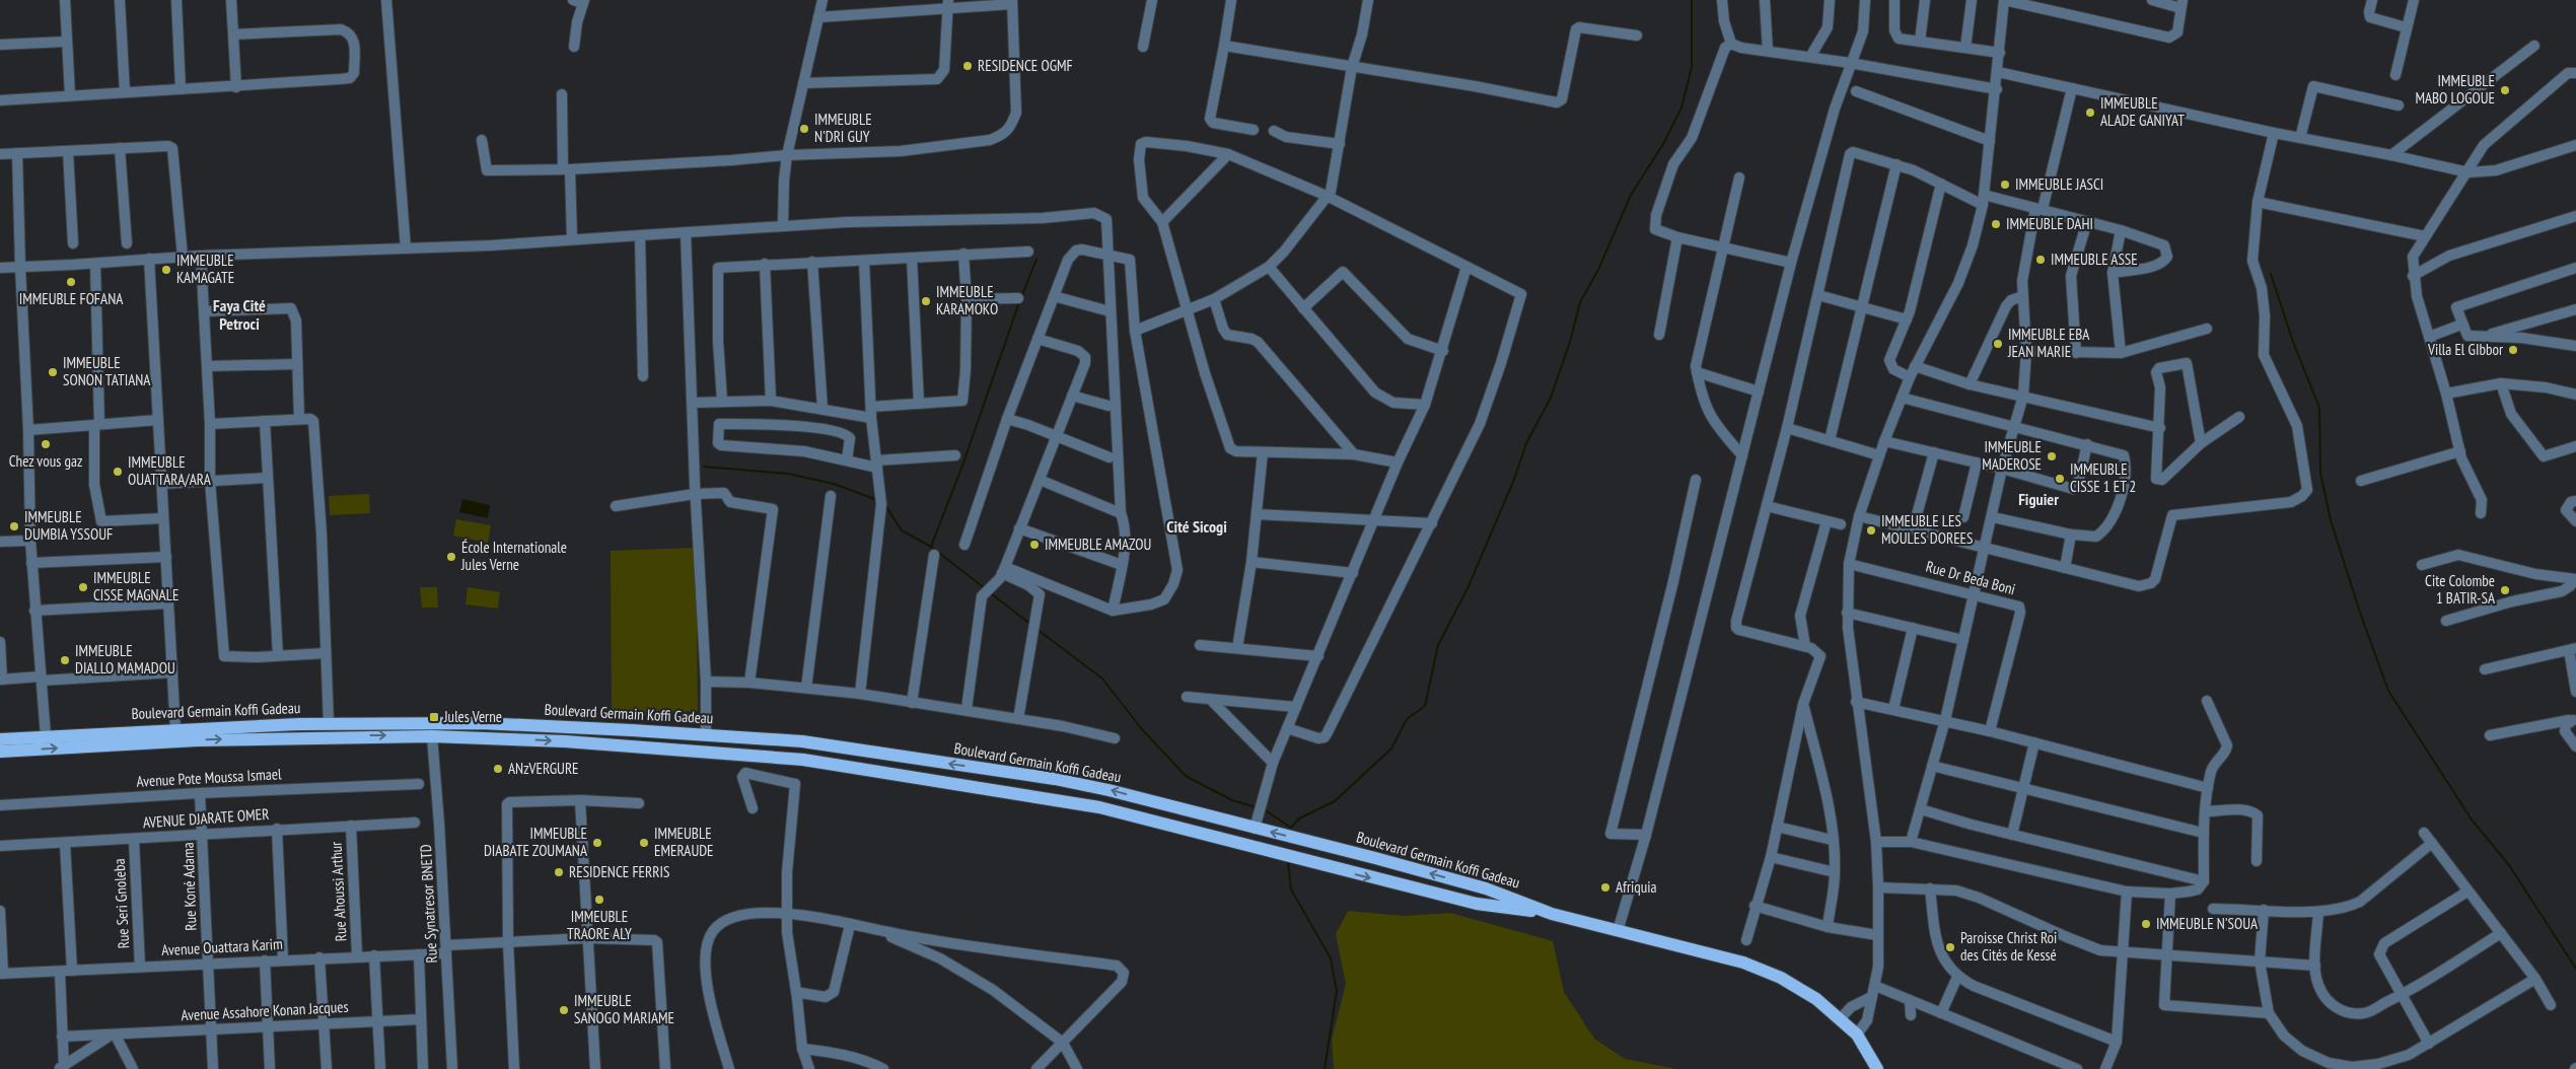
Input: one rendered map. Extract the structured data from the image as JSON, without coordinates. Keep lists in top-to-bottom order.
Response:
{
  "streets": {
    "main road": ["Boulevard Germain Koffi Gadeau"],
    "street": [
      "Rue Dr Beda Boni",
      "Avenue Pote Moussa Ismael",
      "AVENUE DJARATE OMER",
      "Rue Koné Adama",
      "Rue Ahoussi Arthur",
      "Rue Seri Gnoleba",
      "Rue Synatresor BNETD",
      "Avenue Ouattara Karim",
      "Avenue Assahore Konan Jacques"
    ]
  },
  "crossings": [
    ["Boulevard Germain Koffi Gadeau", "Rue Synatresor BNETD"],
    ["Avenue Pote Moussa Ismael", "Rue Koné Adama"],
    ["AVENUE DJARATE OMER", "Rue Koné Adama"],
    ["AVENUE DJARATE OMER", "Rue Ahoussi Arthur"],
    ["AVENUE DJARATE OMER", "Rue Seri Gnoleba"],
    ["Rue Koné Adama", "Avenue Ouattara Karim"],
    ["Rue Koné Adama", "Avenue Assahore Konan Jacques"],
    ["Rue Ahoussi Arthur", "Avenue Ouattara Karim"],
    ["Rue Seri Gnoleba", "Avenue Ouattara Karim"],
    ["Rue Synatresor BNETD", "Avenue Ouattara Karim"]
  ],
  "districts": ["Faya Cité Petroci", "Figuier", "Cité Sicogi"],
  "places": {
    "other": [
      "RESIDENCE OGMF",
      "IMMEUBLE MABO LOGOUE",
      "IMMEUBLE ALADE GANIYAT",
      "IMMEUBLE N'DRI GUY",
      "IMMEUBLE JASCI",
      "IMMEUBLE DAHI",
      "IMMEUBLE ASSE",
      "IMMEUBLE KAMAGATE",
      "IMMEUBLE FOFANA",
      "IMMEUBLE KARAMOKO",
      "IMMEUBLE EBA JEAN MARIE",
      "Villa El GIbbor",
      "IMMEUBLE SONON TATIANA",
      "Chez vous gaz",
      "IMMEUBLE MADEROSE",
      "IMMEUBLE OUATTARA/ARA",
      "IMMEUBLE CISSE 1 ET 2",
      "IMMEUBLE DUMBIA YSSOUF",
      "IMMEUBLE LES MOULES DOREES",
      "IMMEUBLE AMAZOU",
      "École Internationale Jules Verne",
      "IMMEUBLE CISSE MAGNALE",
      "Cite Colombe 1 BATIR-SA",
      "IMMEUBLE DIALLO MAMADOU",
      "ANzVERGURE",
      "IMMEUBLE DIABATE ZOUMANA",
      "IMMEUBLE EMERAUDE",
      "RESIDENCE FERRIS",
      "Afriquia",
      "IMMEUBLE TRAORE ALY",
      "IMMEUBLE N'SOUA",
      "Paroisse Christ Roi des Cités de Kessé",
      "IMMEUBLE SANOGO MARIAME"
    ],
    "transit": ["Jules Verne"]
  }
}
